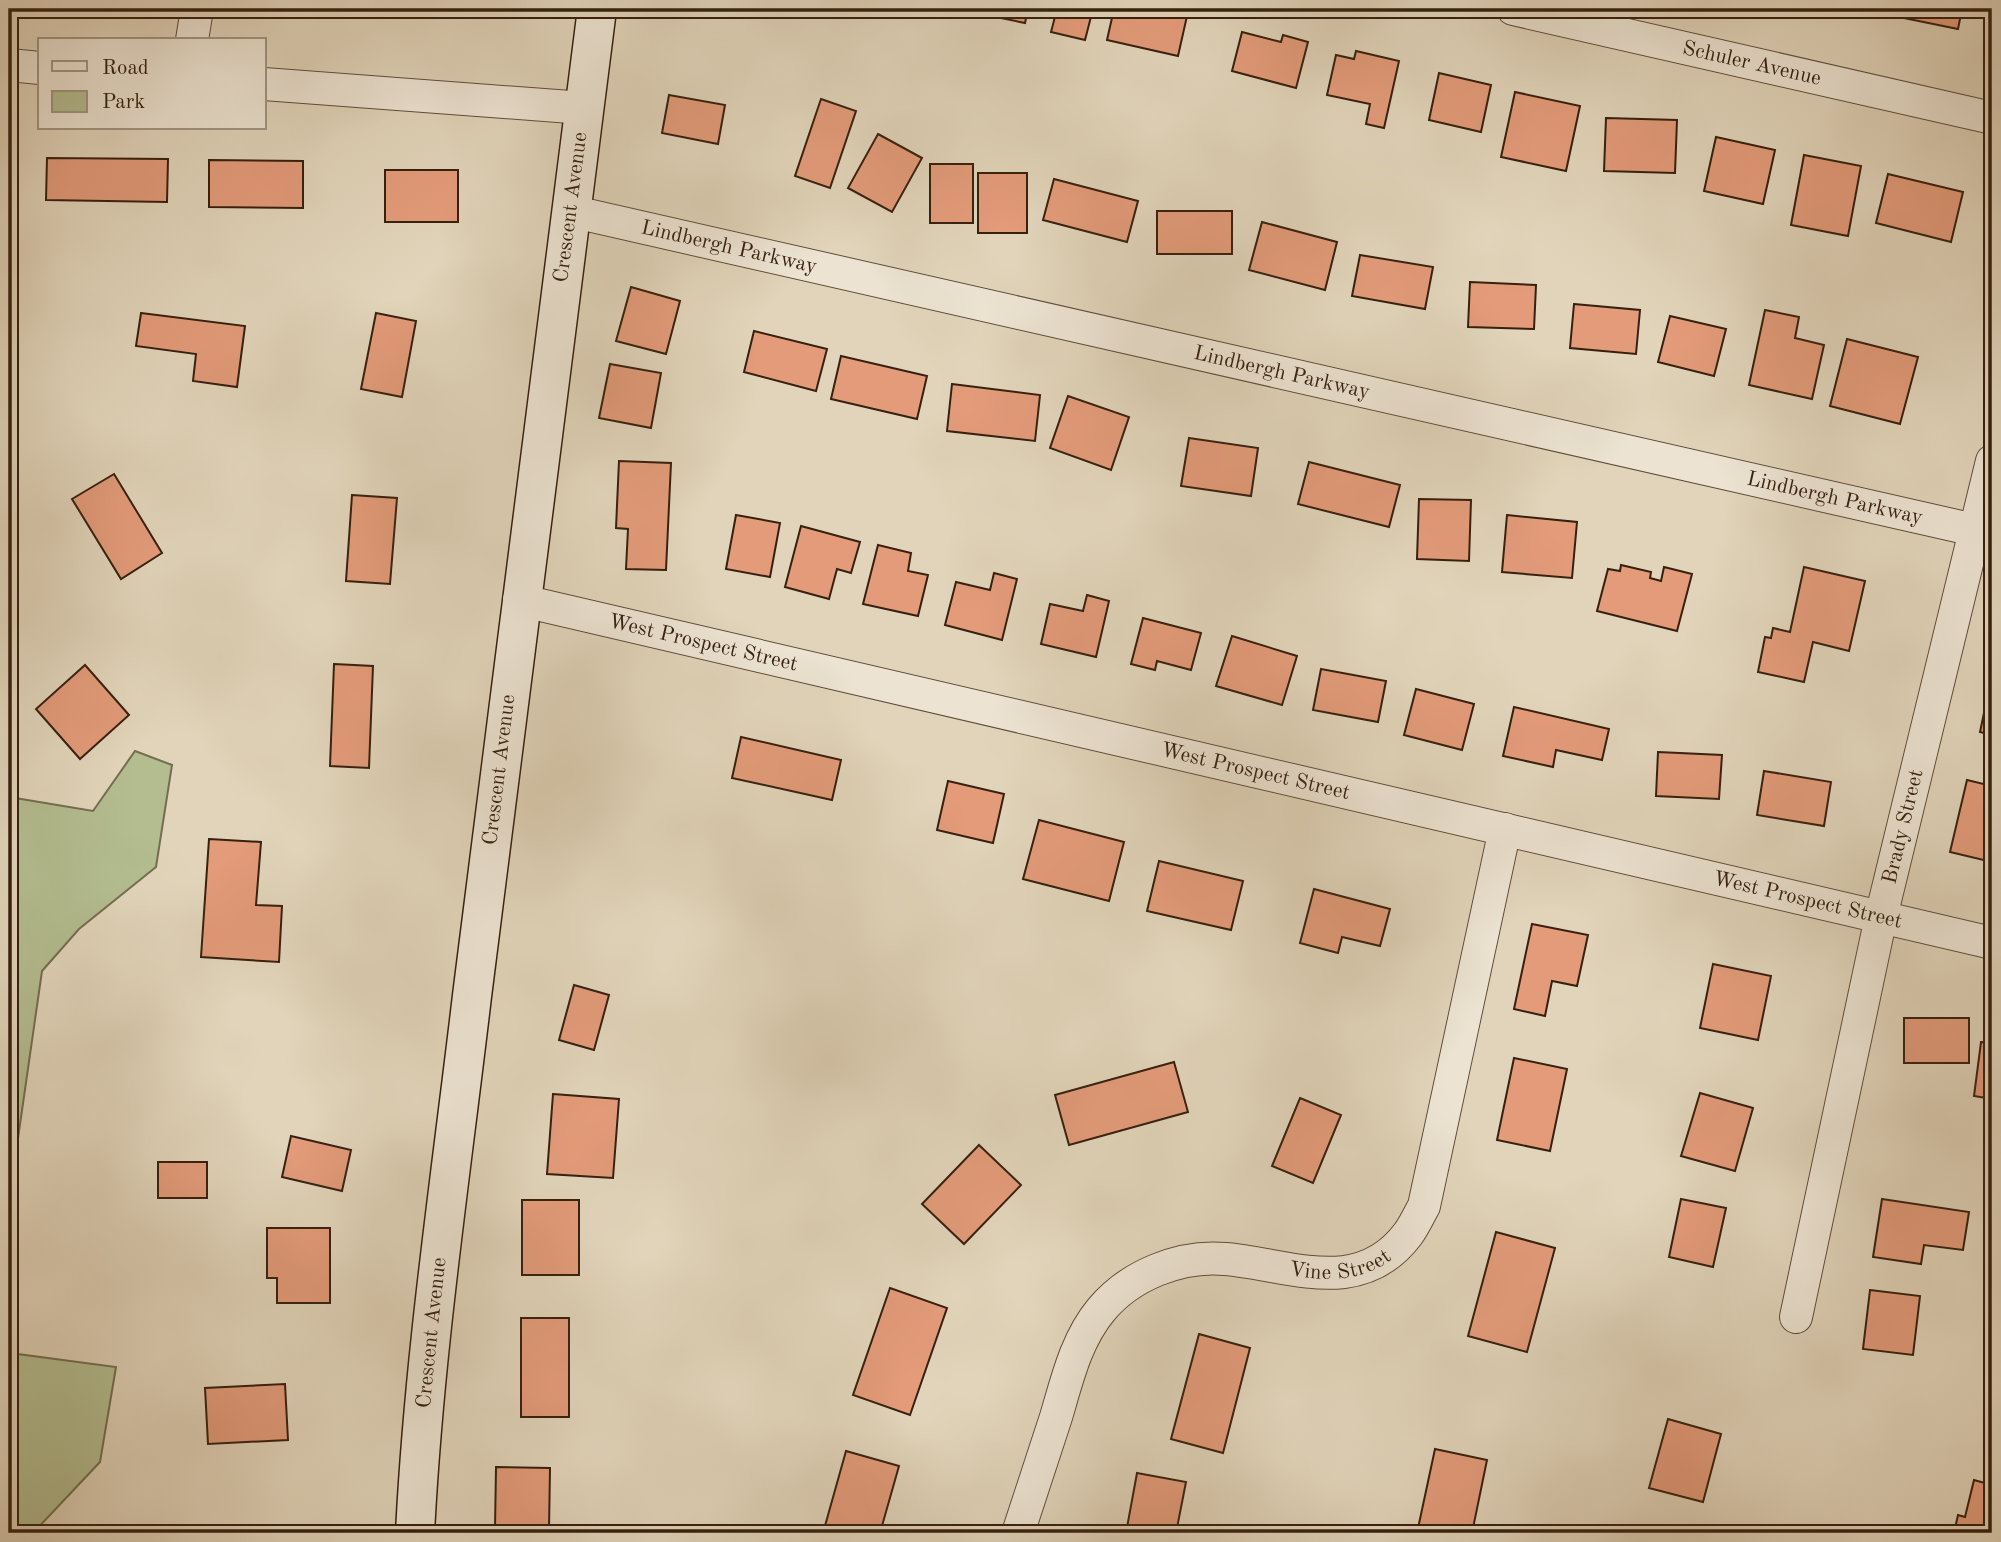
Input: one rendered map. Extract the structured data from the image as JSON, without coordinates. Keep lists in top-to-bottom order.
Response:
{
  "streets": {
    "main road": ["Crescent Avenue"],
    "street": [
      "Schuler Avenue",
      "Lindbergh Parkway",
      "West Prospect Street",
      "Brady Street",
      "Vine Street"
    ]
  },
  "crossings": [
    ["Crescent Avenue", "Lindbergh Parkway"],
    ["Crescent Avenue", "West Prospect Street"],
    ["Lindbergh Parkway", "Brady Street"],
    ["West Prospect Street", "Brady Street"],
    ["West Prospect Street", "Vine Street"]
  ],
  "legend": ["Road", "Park"]
}
